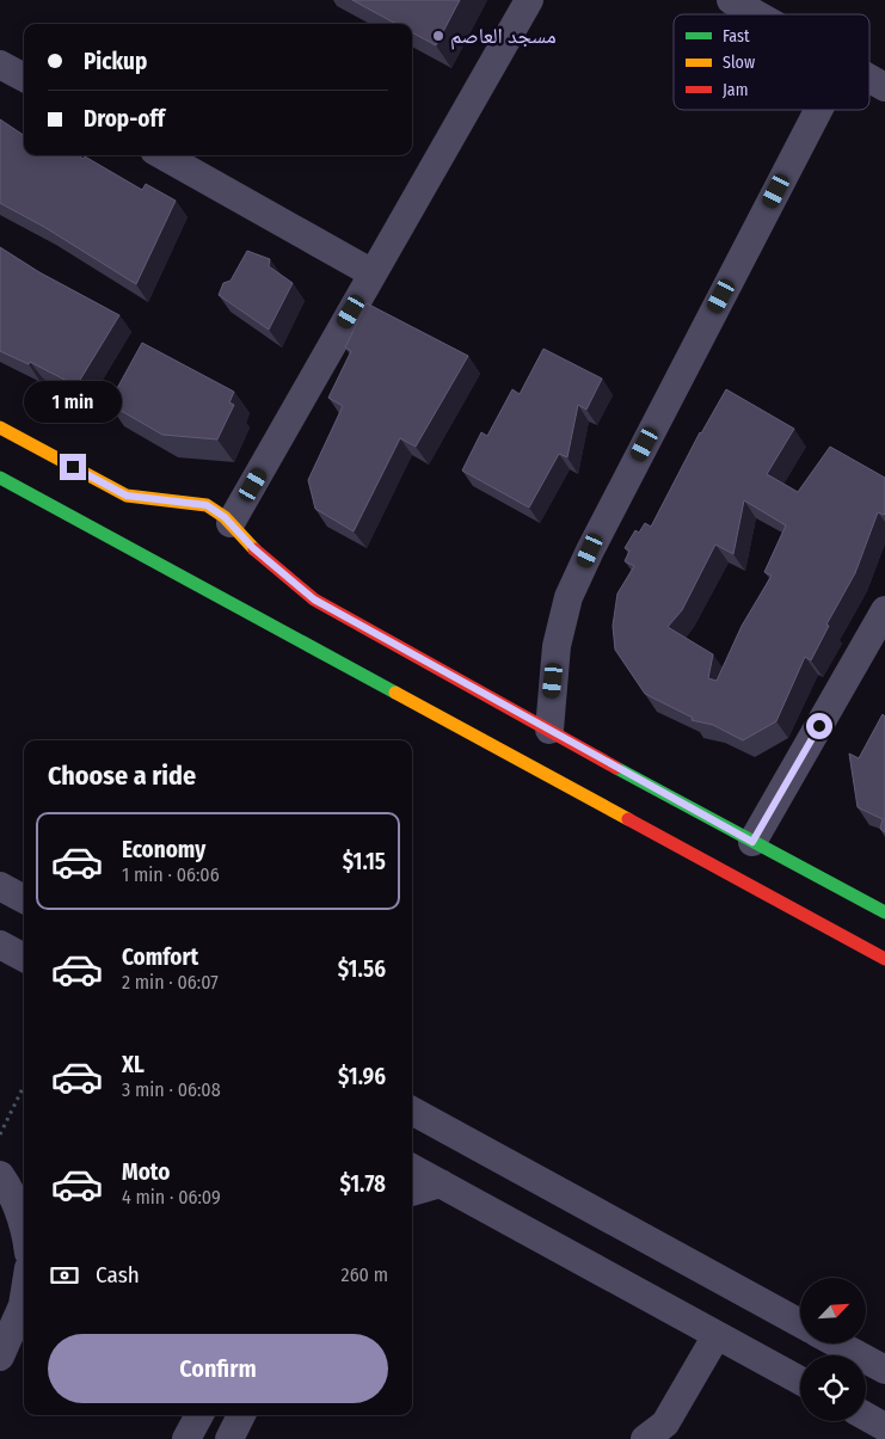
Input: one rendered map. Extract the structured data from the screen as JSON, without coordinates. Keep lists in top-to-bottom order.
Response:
{
  "places": ["مسجد العاصم"],
  "legend": ["Fast", "Slow", "Jam"],
  "north": "top right",
  "page": {
    "banner": ["Pickup", "Drop-off"],
    "bubble": "1 min",
    "heading": "Choose a ride",
    "list": [
      {
        "name": "Economy",
        "note": "1 min · 06:06",
        "value": "$1.15"
      },
      {
        "name": "Comfort",
        "note": "2 min · 06:07",
        "value": "$1.56"
      },
      {
        "name": "XL",
        "note": "3 min · 06:08",
        "value": "$1.96"
      },
      {
        "name": "Moto",
        "note": "4 min · 06:09",
        "value": "$1.78"
      }
    ],
    "pay": ["Cash", "260 m"],
    "buttons": "Confirm"
  }
}
